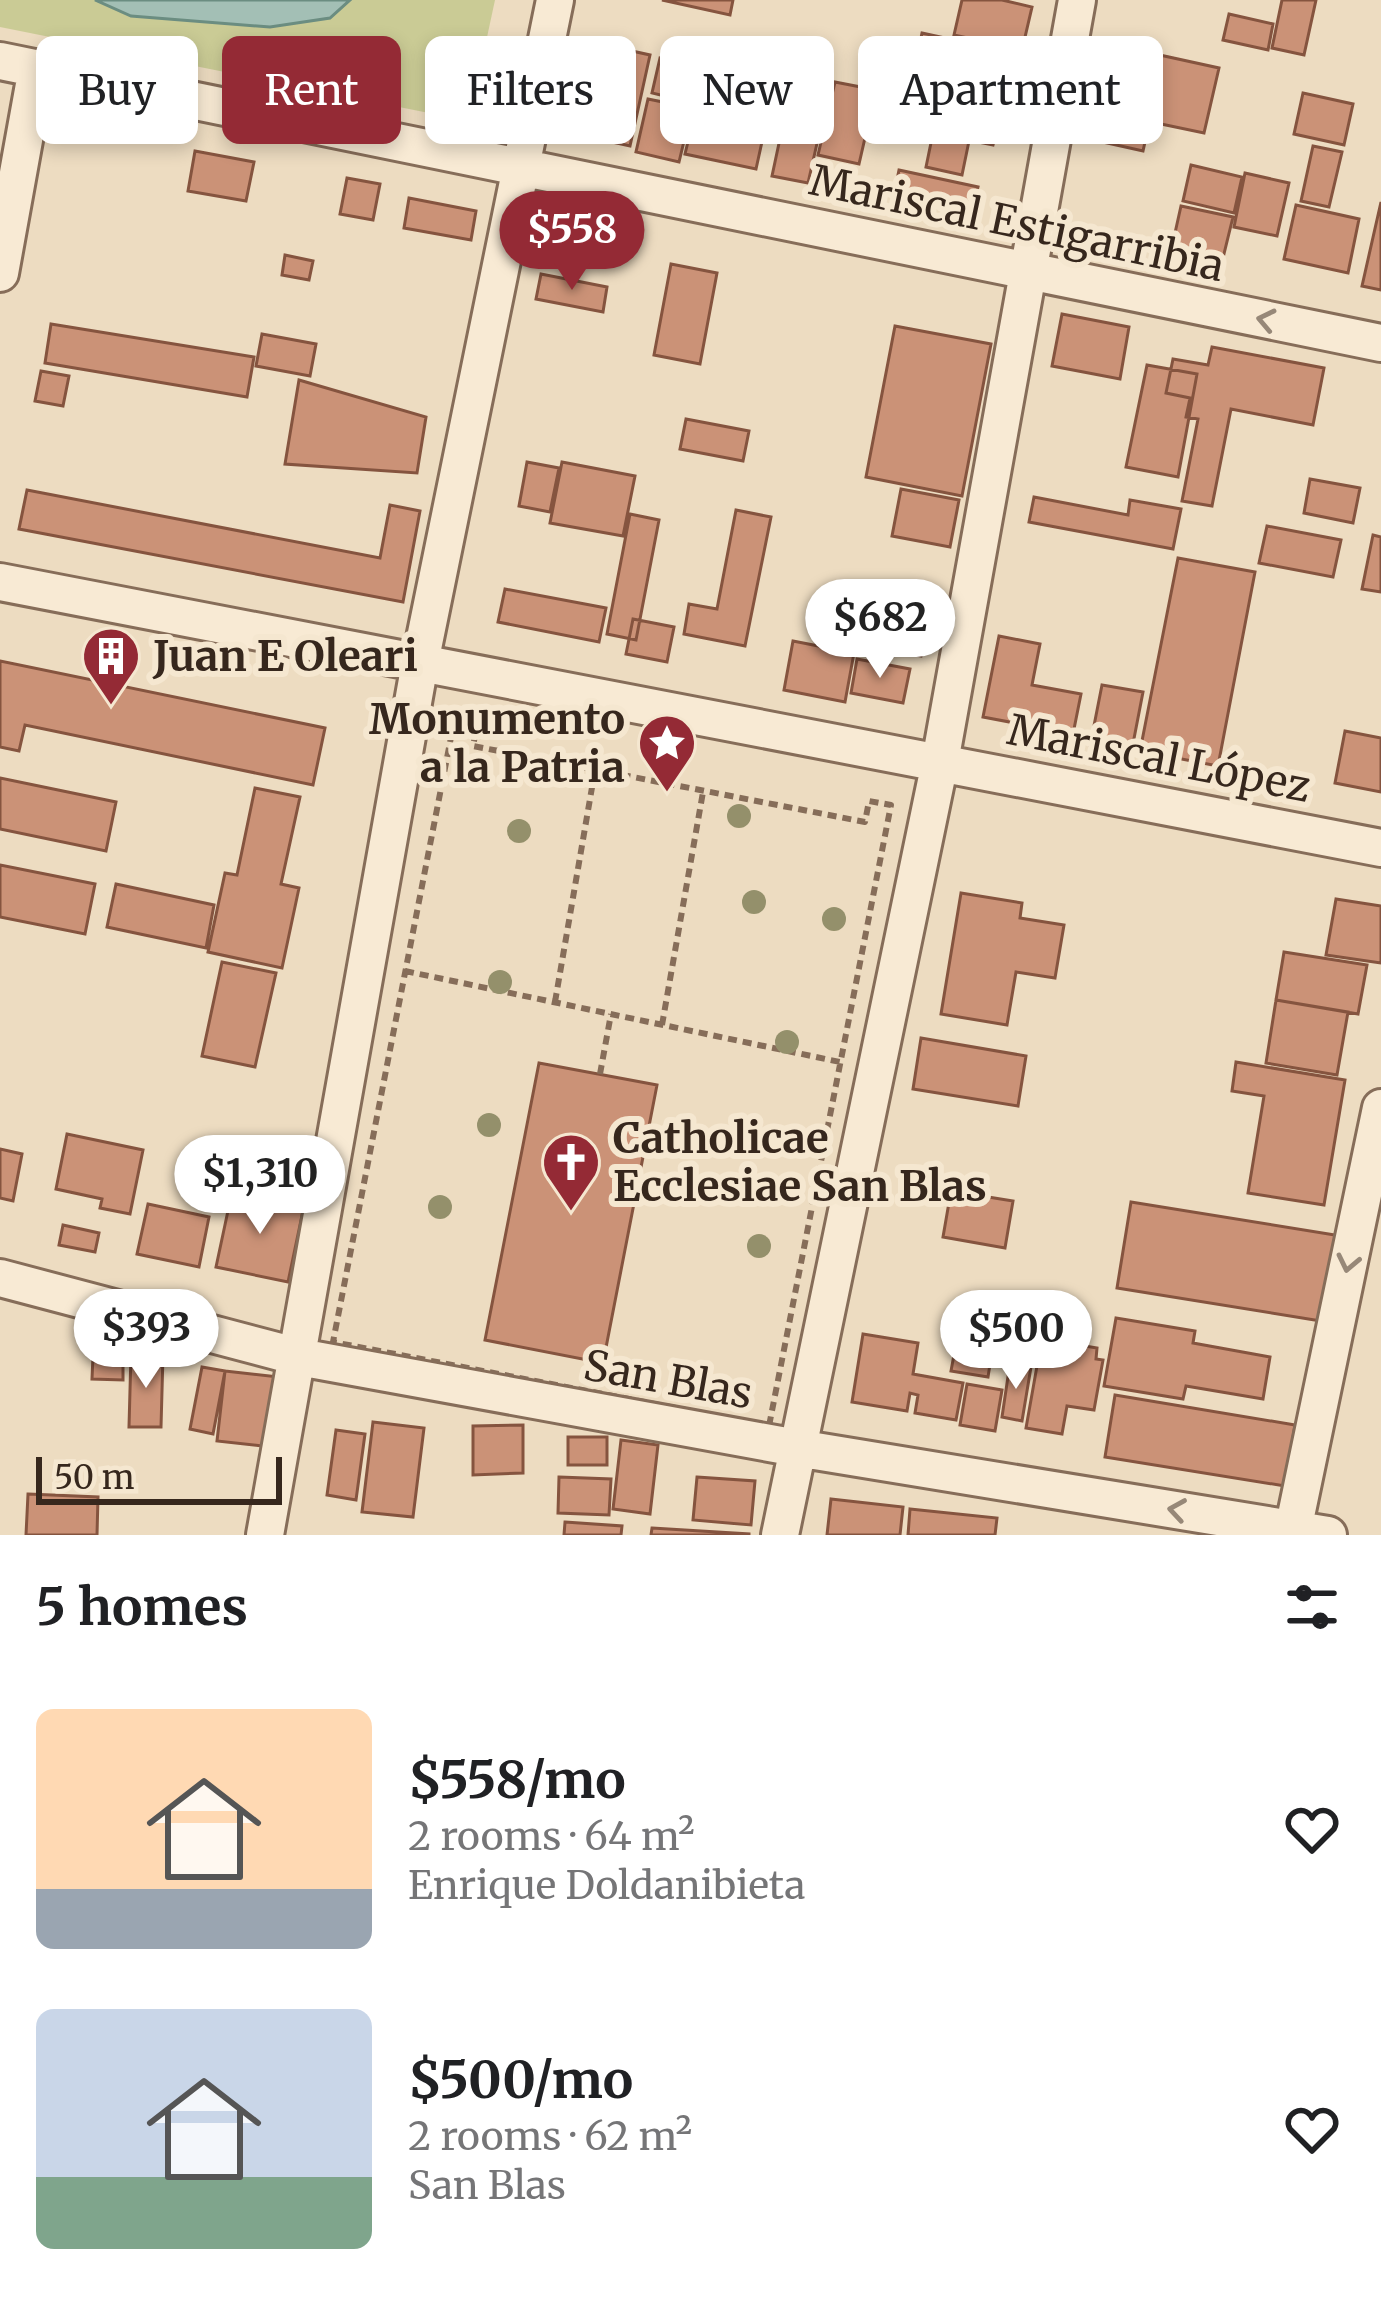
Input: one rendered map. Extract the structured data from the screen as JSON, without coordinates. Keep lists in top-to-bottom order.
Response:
{
  "streets": {
    "street": ["Mariscal Estigarribia", "Mariscal López", "San Blas"]
  },
  "one_way": ["San Blas"],
  "places": {
    "building": ["Juan E Oleari"],
    "place": ["Monumento a la Patria"],
    "church": ["Catholicae Ecclesiae San Blas"]
  },
  "scale_bar": "50 m",
  "page": {
    "chip": [
      "Buy",
      "Rent",
      "Filters",
      "New",
      "Apartment"
    ],
    "price": [
      "$558",
      "$682",
      "$1,310",
      "$393",
      "$500"
    ],
    "scale": "50 m",
    "heading": "5 homes",
    "list": [
      {
        "name": "$558/mo",
        "note": "2 rooms · 64 m² · Enrique Doldanibieta"
      },
      {
        "name": "$500/mo",
        "note": "2 rooms · 62 m² · San Blas"
      }
    ]
  }
}
